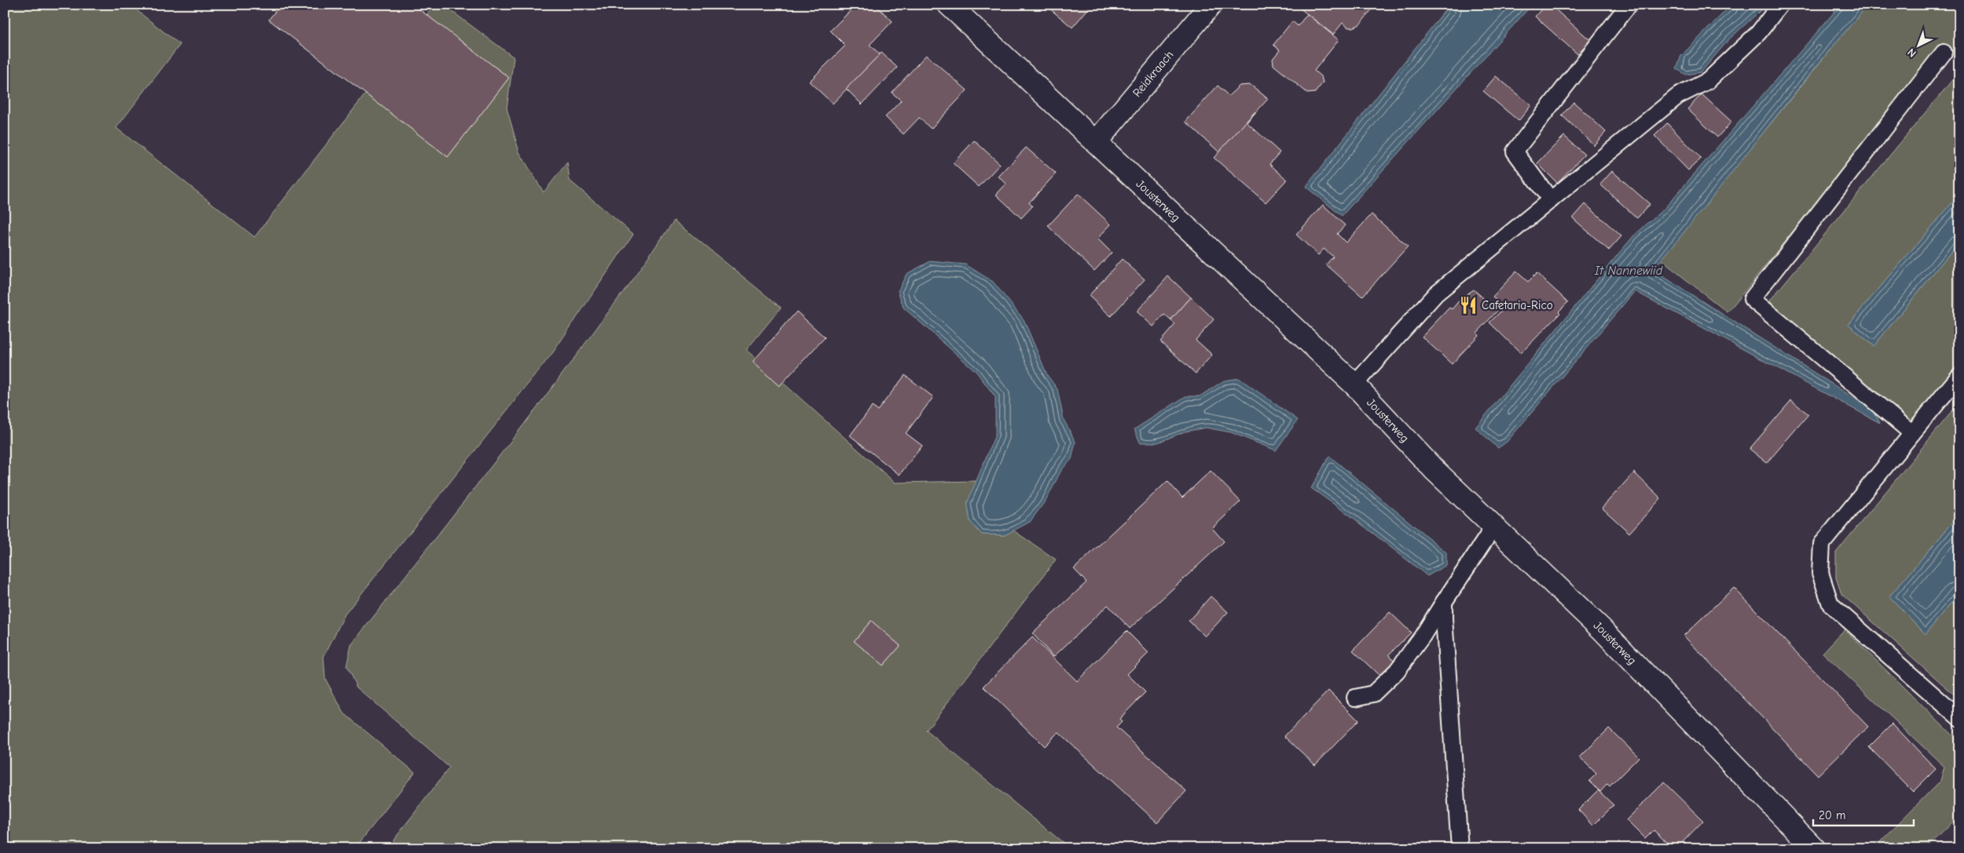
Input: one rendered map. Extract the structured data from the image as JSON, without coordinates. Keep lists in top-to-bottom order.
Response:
{
  "streets": {
    "street": ["Reidkraach", "Jousterweg"]
  },
  "crossings": [
    ["Reidkraach", "Jousterweg"]
  ],
  "water": ["It Nannewiid"],
  "places": {
    "restaurant": ["Cafetaria-Rico"]
  },
  "scale_bar": "20 m",
  "north": "bottom left"
}
